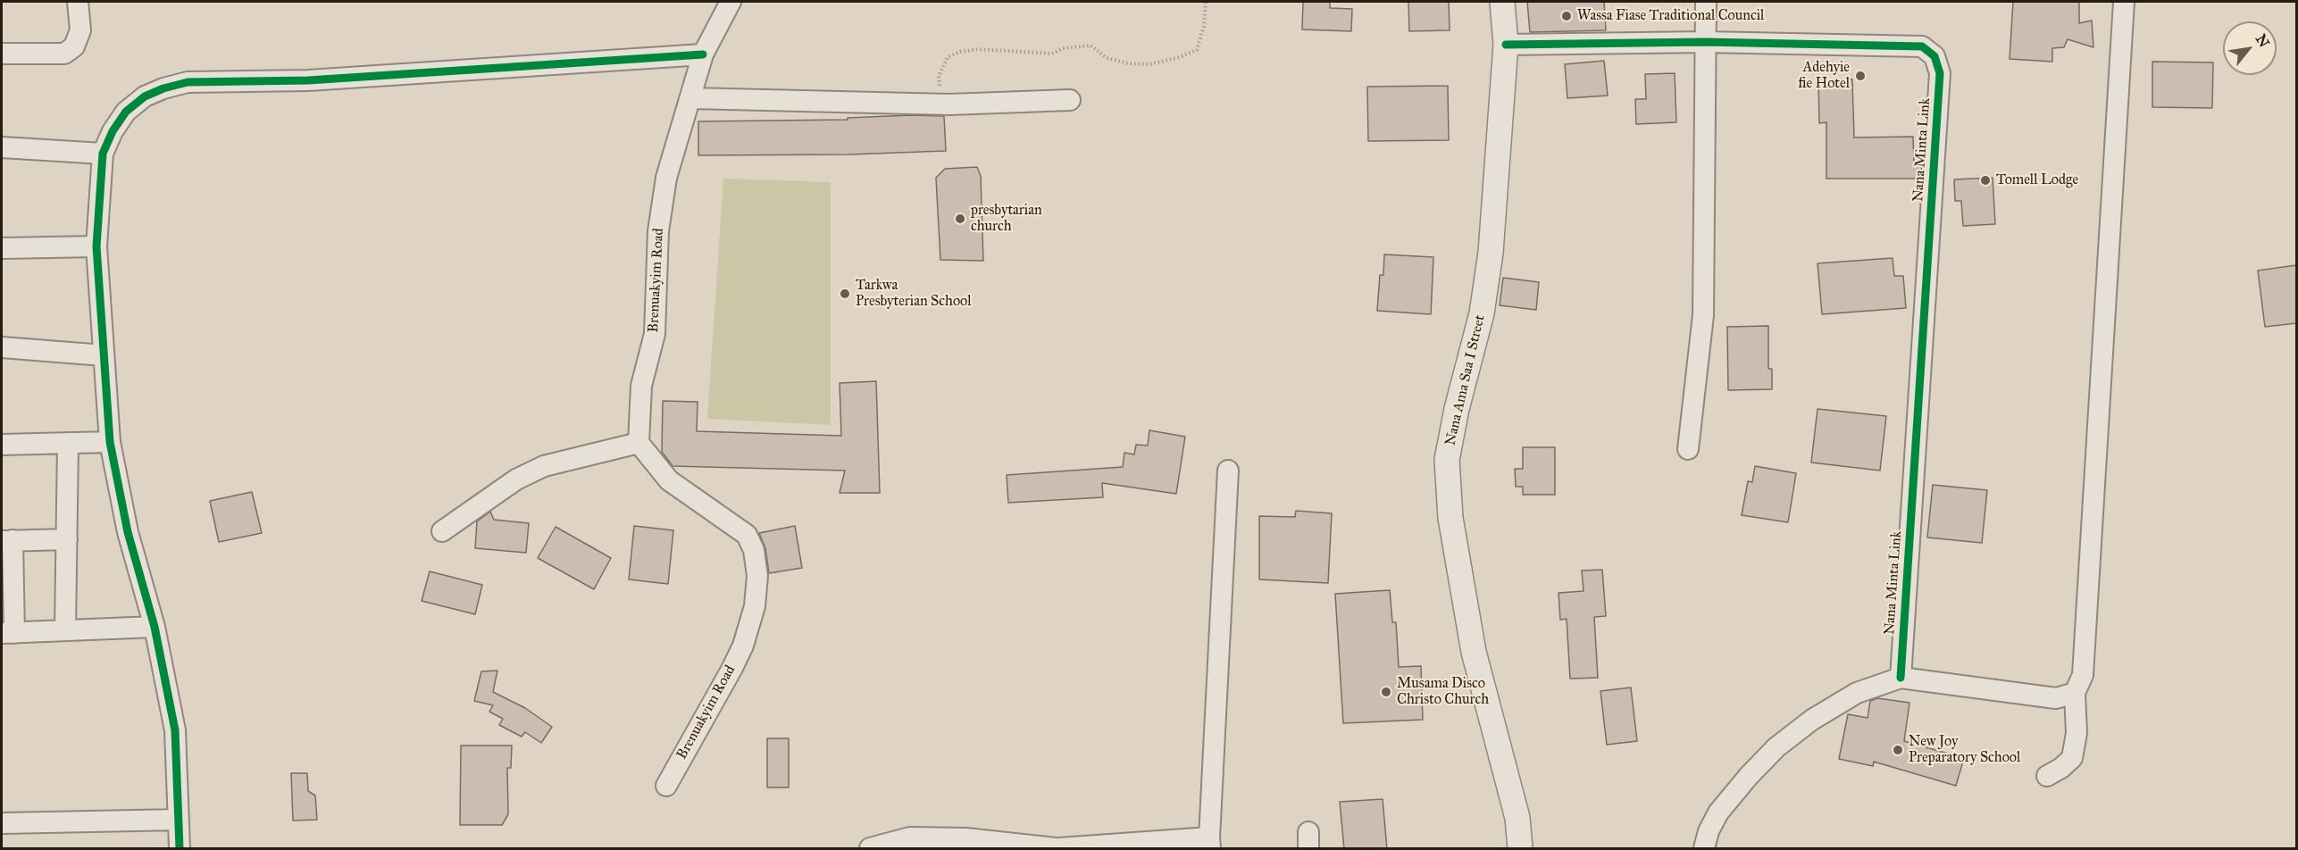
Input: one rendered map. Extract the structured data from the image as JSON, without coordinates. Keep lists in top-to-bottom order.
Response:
{
  "streets": {
    "street": ["Nana Minta Link", "Brenuakyim Road", "Nana Ama Saa I Street"]
  },
  "crossings": [
    ["Nana Minta Link", "Nana Ama Saa I Street"]
  ],
  "places": [
    "Wassa Fiase Traditional Council",
    "Adehyie fie Hotel",
    "Tomell Lodge",
    "presbytarian church",
    "Tarkwa Presbyterian School",
    "Musama Disco Christo Church",
    "New Joy Preparatory School"
  ],
  "north": "top right"
}
